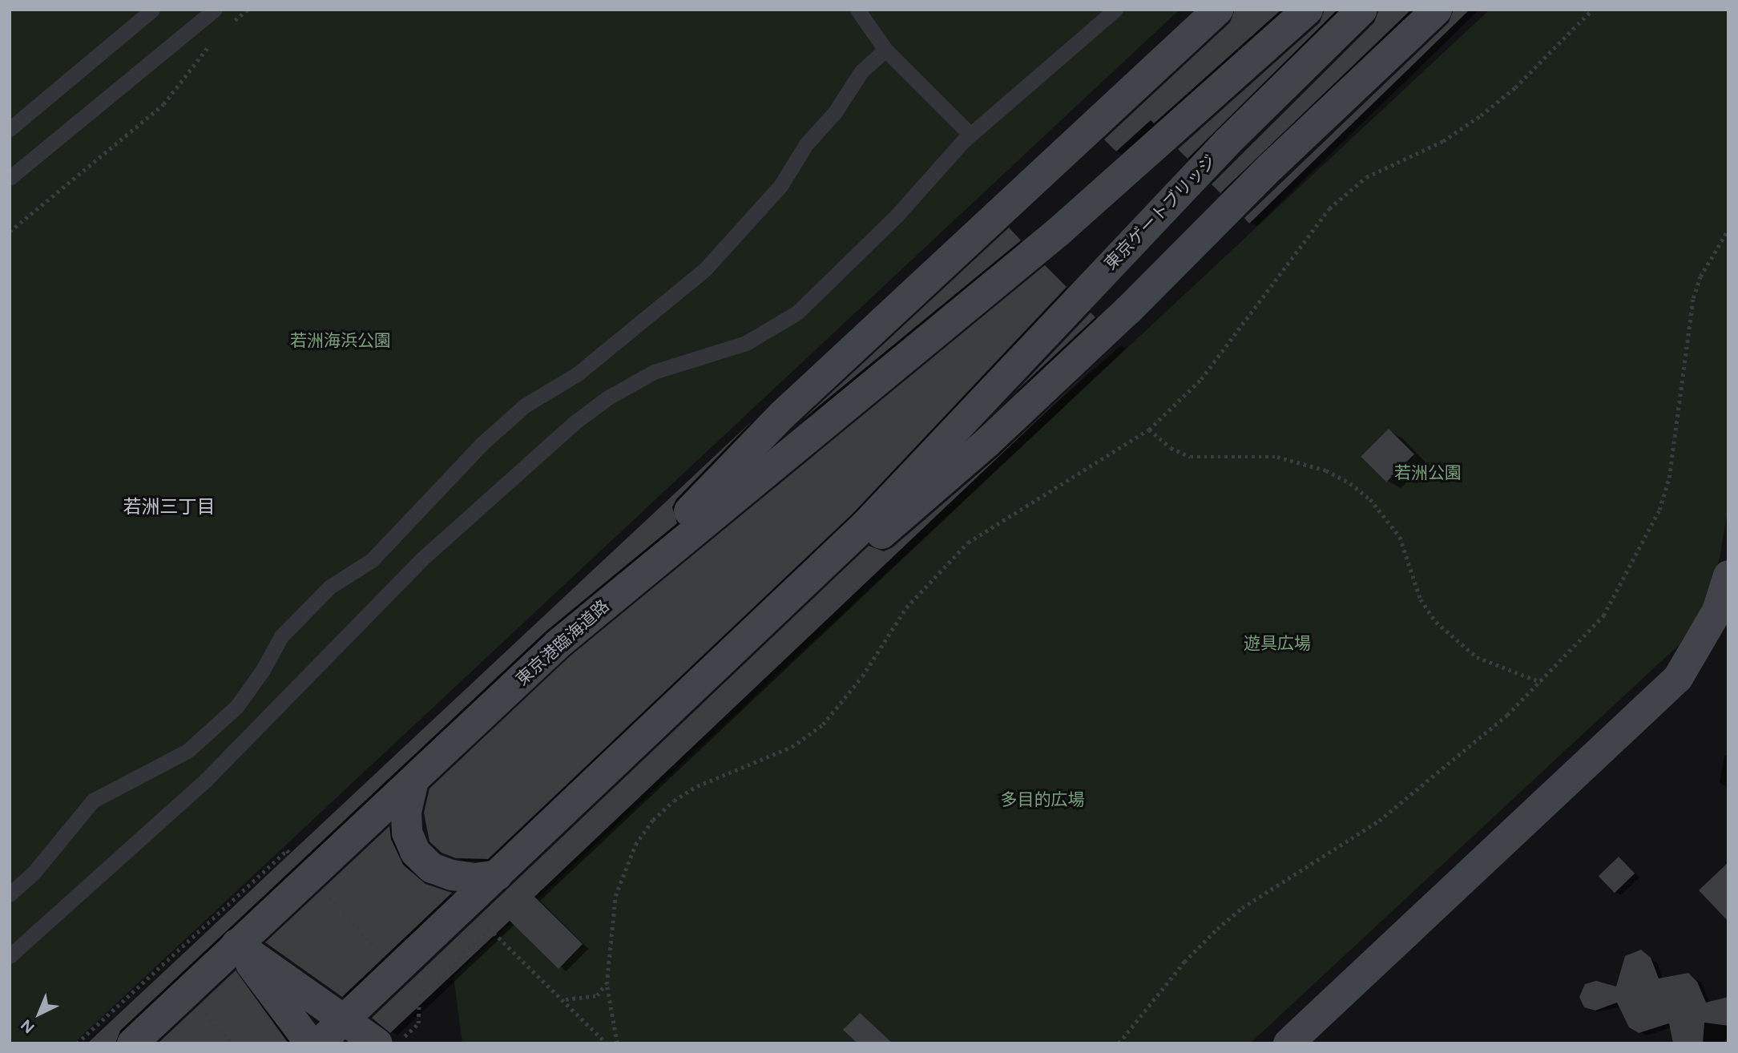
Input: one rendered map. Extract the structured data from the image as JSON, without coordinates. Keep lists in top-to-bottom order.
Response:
{
  "streets": {
    "street": ["東京ゲートブリッジ", "東京港臨海道路"]
  },
  "districts": ["若洲三丁目"],
  "parks": [
    "若洲海浜公園",
    "若洲公園",
    "遊具広場",
    "多目的広場"
  ],
  "north": "bottom left"
}
